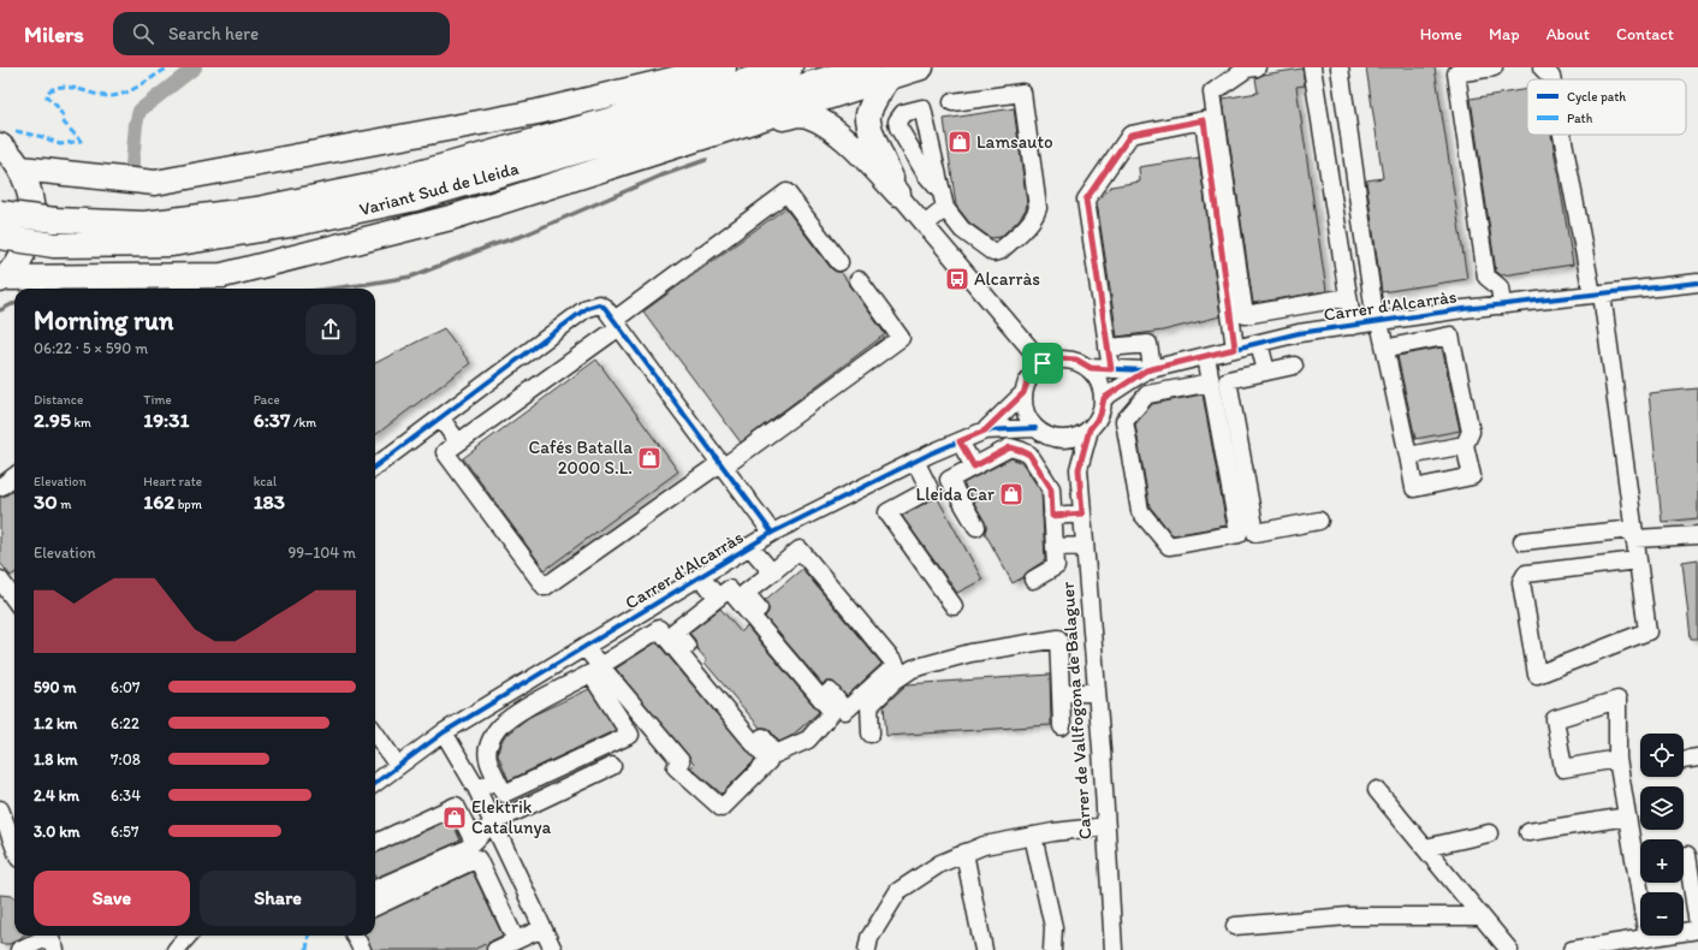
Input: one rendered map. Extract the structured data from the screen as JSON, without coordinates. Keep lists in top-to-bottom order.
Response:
{
  "streets": {
    "highway": ["Variant Sud de Lleida"],
    "street": ["Carrer d'Alcarràs", "Carrer de Vallfogona de Balaguer"]
  },
  "places": {
    "shop": [
      "Lamsauto",
      "Cafés Batalla 2000 S.L.",
      "Lleida Car",
      "Elektrik Catalunya"
    ],
    "bus stop": ["Alcarràs"]
  },
  "legend": ["Cycle path", "Path"],
  "page": {
    "header": "Milers",
    "search": "Search here",
    "nav": [
      "Home",
      "Map",
      "About",
      "Contact"
    ],
    "heading": ["Morning run", "06:22 · 5 × 590 m"],
    "stats": [
      ["Distance", "2.95 km"],
      ["Time", "19:31"],
      ["Pace", "6:37 /km"],
      ["Elevation", "30 m"],
      ["Heart rate", "162 bpm"],
      ["kcal", "183"]
    ],
    "chart": ["Elevation", "99–104 m"],
    "list": [
      {
        "name": "590 m",
        "note": "6:07"
      },
      {
        "name": "1.2 km",
        "note": "6:22"
      },
      {
        "name": "1.8 km",
        "note": "7:08"
      },
      {
        "name": "2.4 km",
        "note": "6:34"
      },
      {
        "name": "3.0 km",
        "note": "6:57"
      }
    ],
    "map_buttons": ["+", "−"],
    "buttons": ["Save", "Share"]
  }
}
